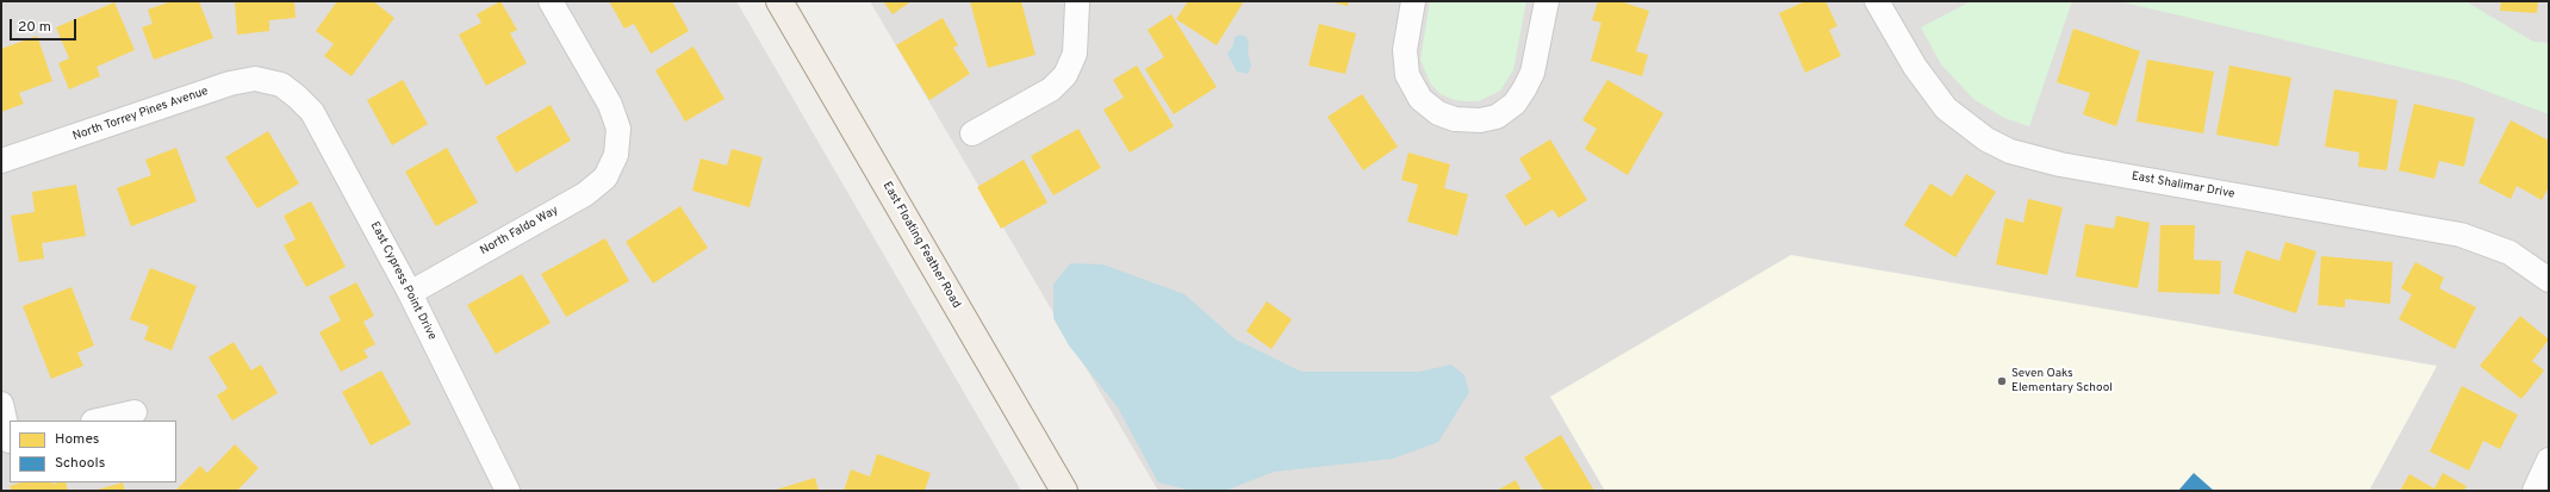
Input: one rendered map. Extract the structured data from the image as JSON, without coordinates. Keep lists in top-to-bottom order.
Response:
{
  "streets": {
    "main road": ["East Floating Feather Road"],
    "street": [
      "North Torrey Pines Avenue",
      "East Shalimar Drive",
      "North Faldo Way",
      "East Cypress Point Drive"
    ]
  },
  "crossings": [
    ["North Torrey Pines Avenue", "East Cypress Point Drive"],
    ["North Faldo Way", "East Cypress Point Drive"]
  ],
  "places": ["Seven Oaks Elementary School"],
  "legend": ["Homes", "Schools"],
  "scale_bar": "20 m"
}
